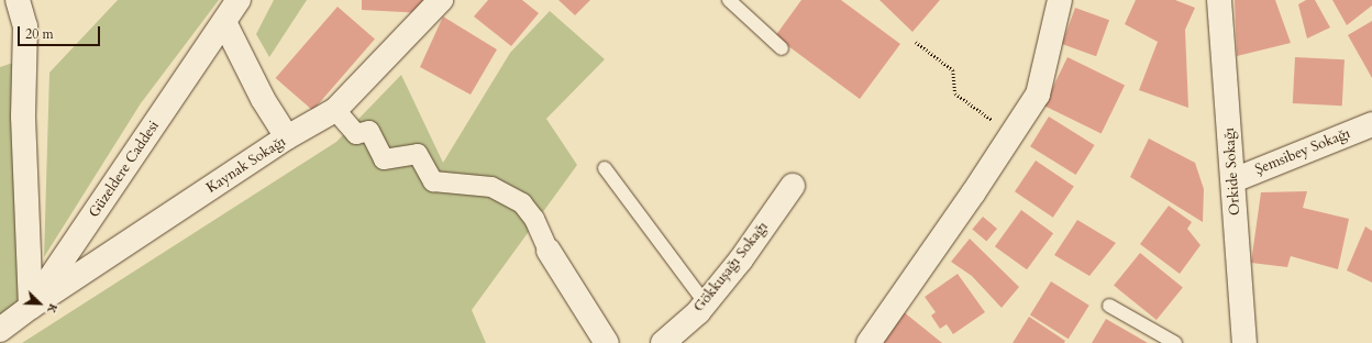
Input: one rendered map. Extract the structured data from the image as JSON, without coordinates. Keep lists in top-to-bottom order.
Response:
{
  "streets": {
    "street": [
      "Şemsibey Sokağı",
      "Kaynak Sokağı",
      "Güzeldere Caddesi",
      "Orkide Sokağı",
      "Gökkuşağı Sokağı"
    ]
  },
  "crossings": [
    ["Şemsibey Sokağı", "Orkide Sokağı"],
    ["Kaynak Sokağı", "Güzeldere Caddesi"]
  ],
  "scale_bar": "20 m",
  "north": "bottom right"
}
